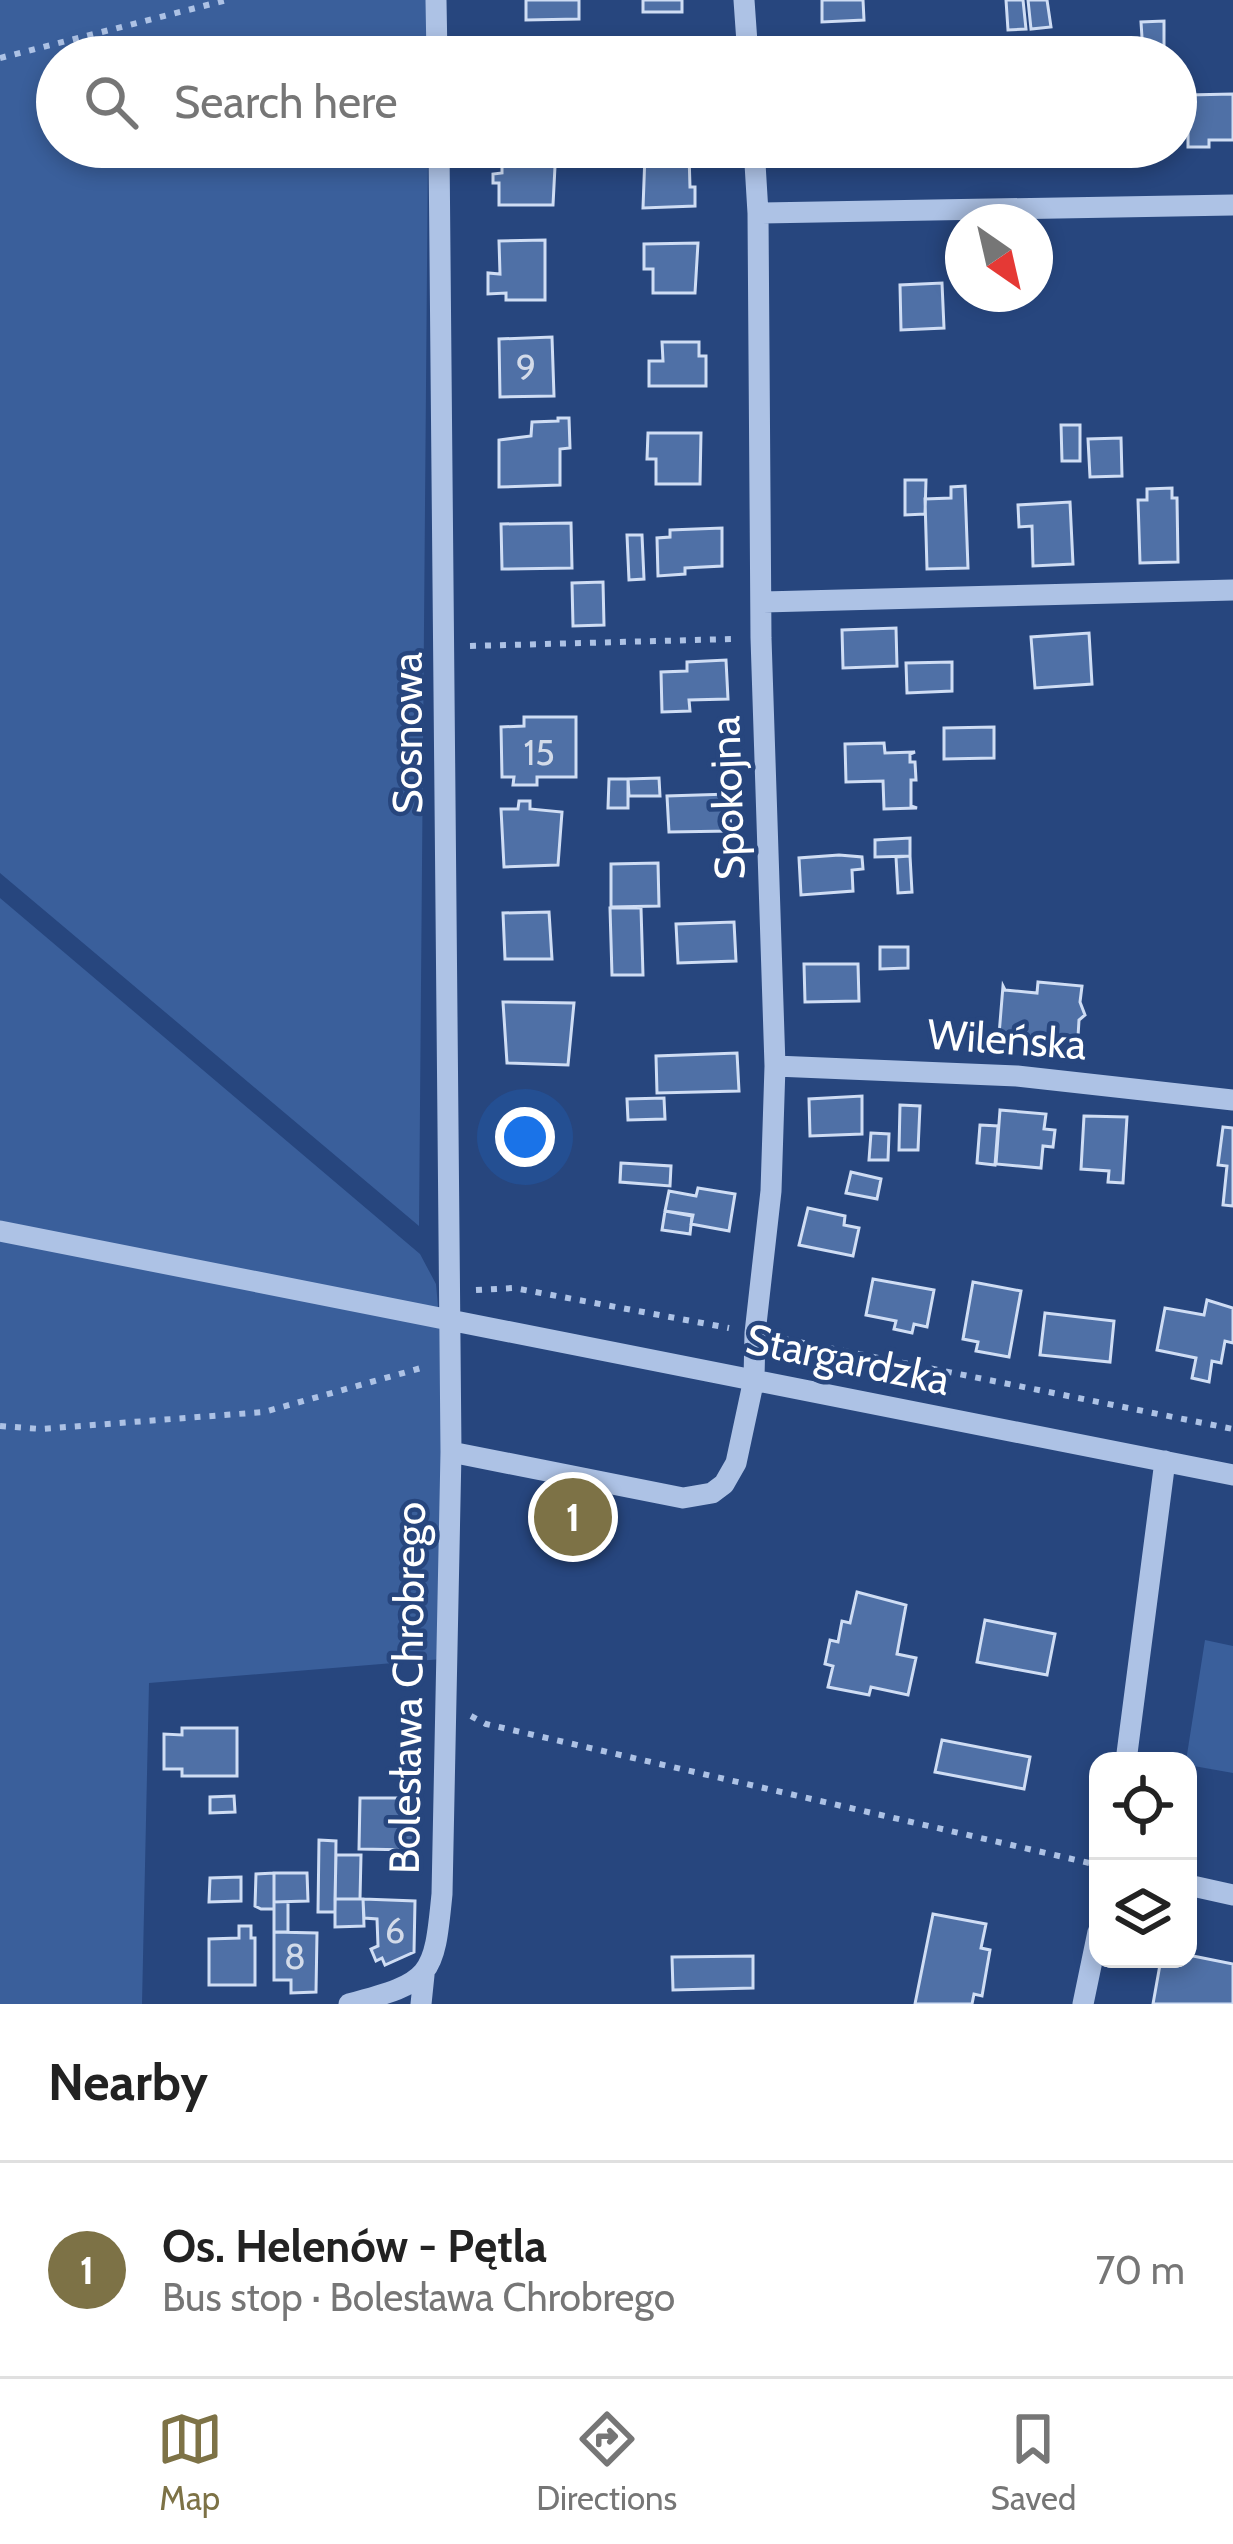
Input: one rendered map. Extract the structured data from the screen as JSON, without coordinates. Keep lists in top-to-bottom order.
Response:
{
  "streets": {
    "street": [
      "Sosnowa",
      "Spokojna",
      "Wileńska",
      "Stargardzka",
      "Bolesława Chrobrego"
    ]
  },
  "crossings": [
    ["Sosnowa", "Stargardzka"],
    ["Sosnowa", "Bolesława Chrobrego"],
    ["Spokojna", "Wileńska"],
    ["Spokojna", "Stargardzka"],
    ["Spokojna", "Bolesława Chrobrego"],
    ["Stargardzka", "Bolesława Chrobrego"]
  ],
  "house_numbers": [
    "9",
    "15",
    "6",
    "8"
  ],
  "north": "bottom right",
  "page": {
    "search": "Search here",
    "pins": "1",
    "heading": "Nearby",
    "list": [
      {
        "mark": "1",
        "name": "Os. Helenów - Pętla",
        "note": "Bus stop · Bolesława Chrobrego",
        "value": "70 m"
      }
    ],
    "nav": ["Map", "Directions", "Saved"]
  }
}
